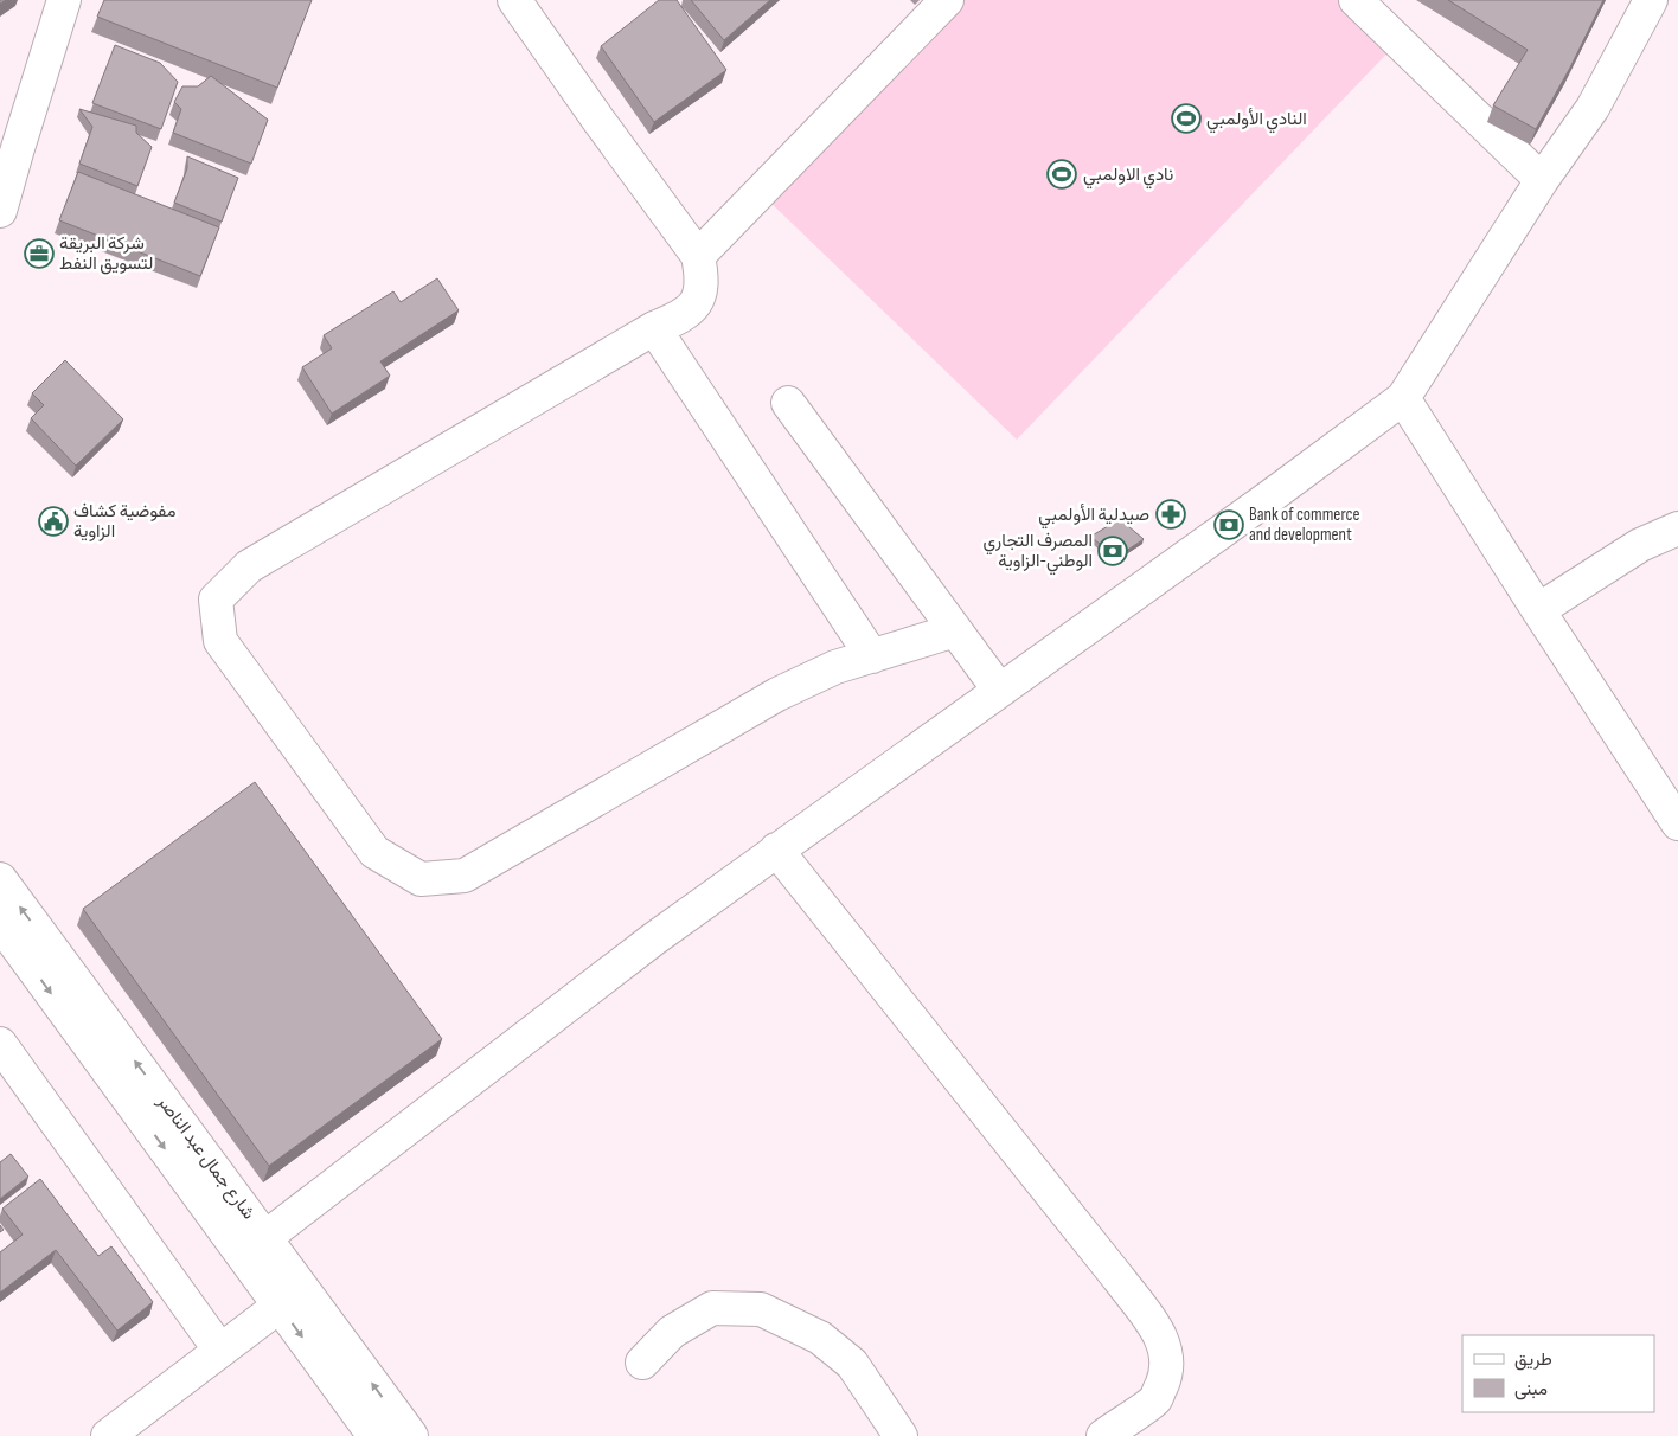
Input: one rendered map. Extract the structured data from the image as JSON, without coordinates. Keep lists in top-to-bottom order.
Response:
{
  "streets": {
    "street": ["شارع جمال عبد الناصر"]
  },
  "places": {
    "sports": ["النادي الأولمبي", "نادي الاولمبي"],
    "office": ["شركة البريقة لتسويق النفط"],
    "pharmacy": ["صيدلية الأولمبي"],
    "public building": ["مفوضية كشاف الزاوية"],
    "bank": ["Bank of commerce and development", "المصرف التجاري الوطني-الزاوية"]
  },
  "legend": ["طريق", "مبنى"]
}
